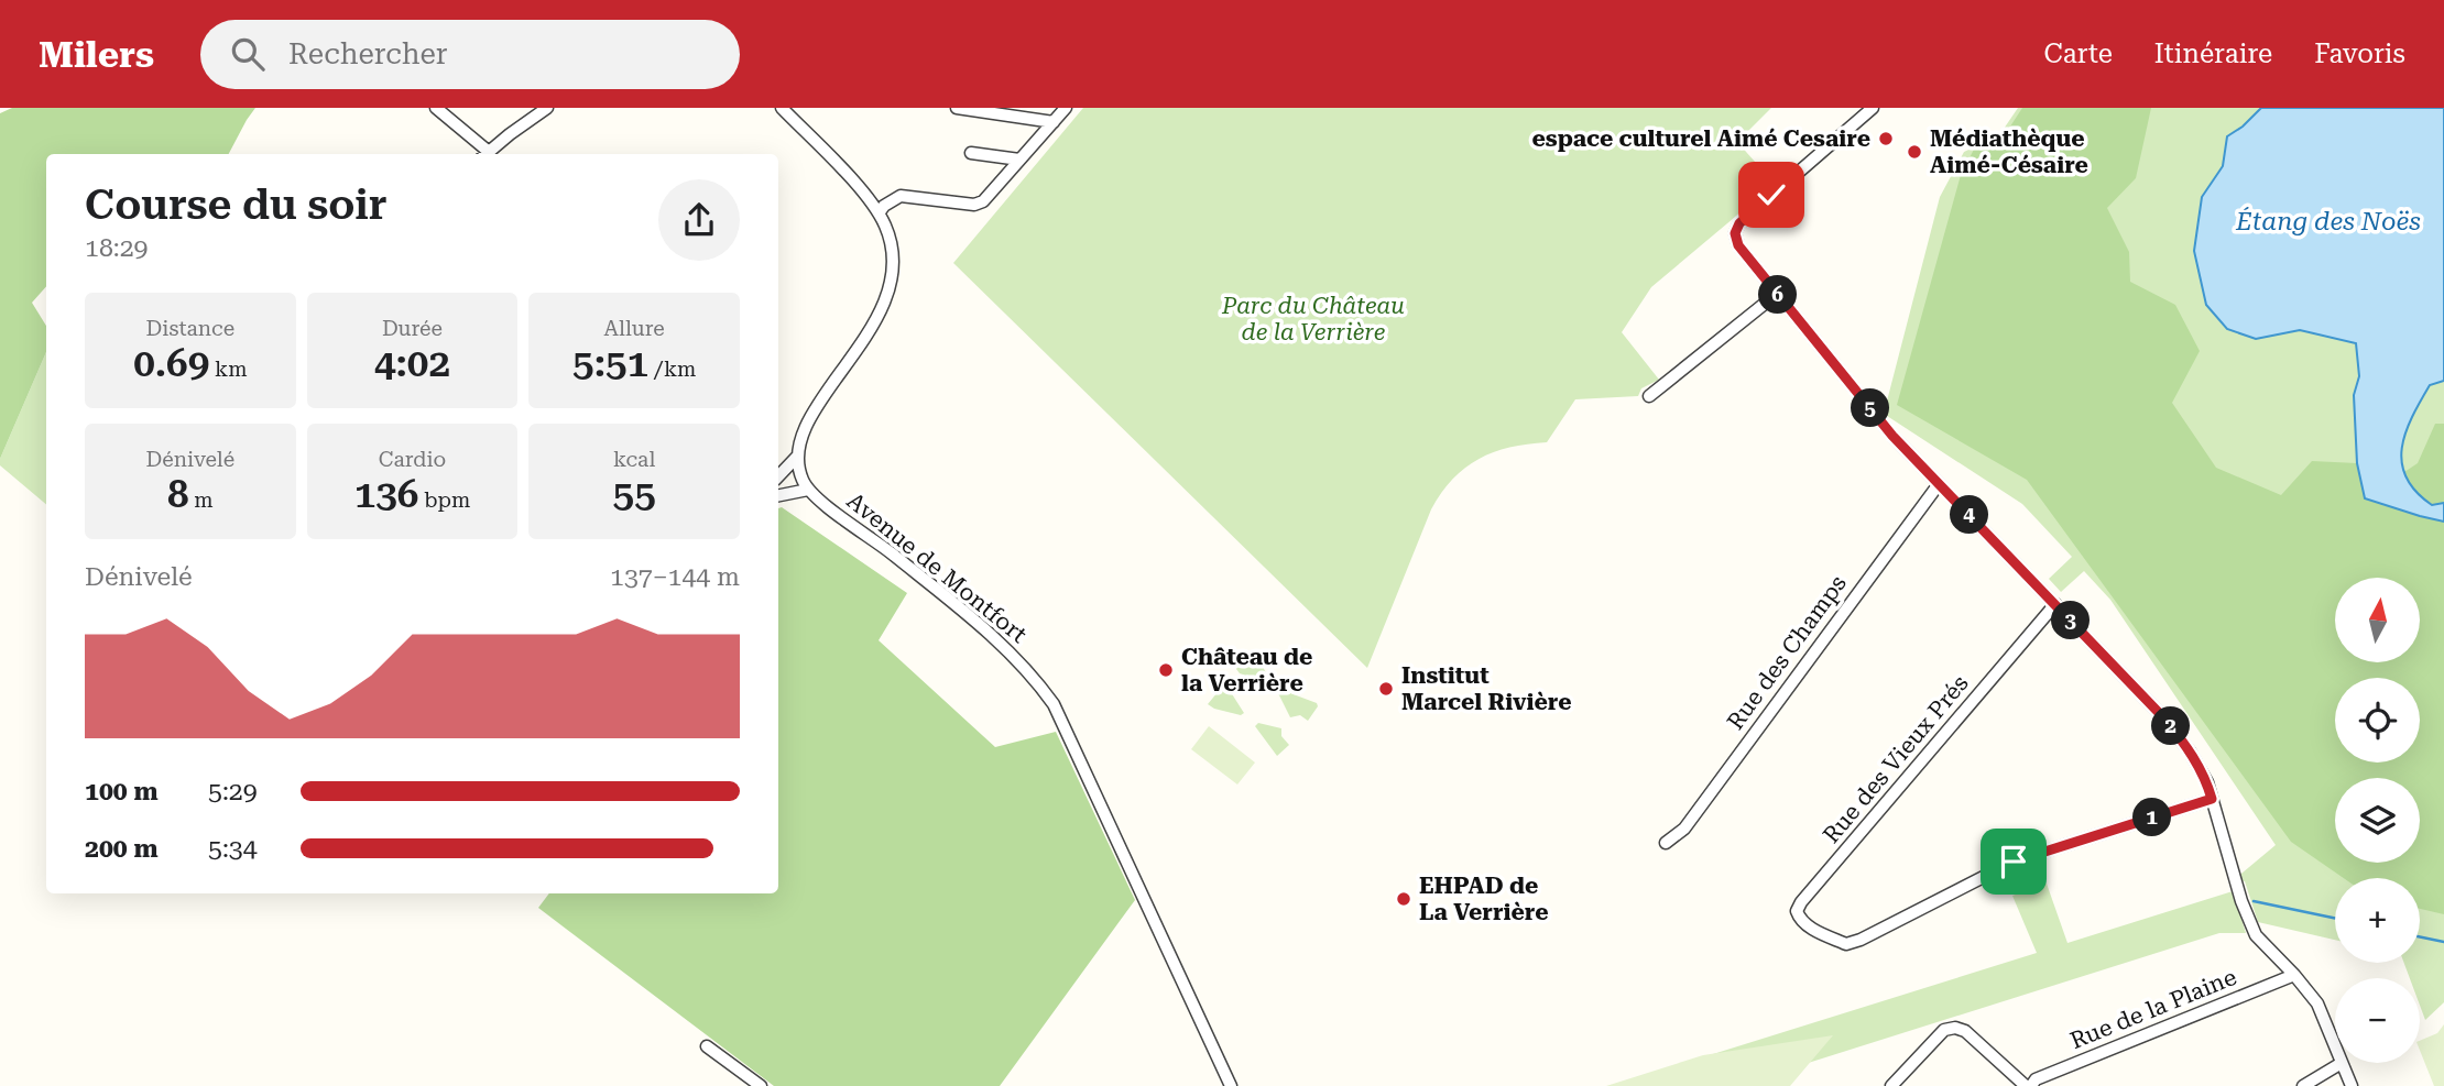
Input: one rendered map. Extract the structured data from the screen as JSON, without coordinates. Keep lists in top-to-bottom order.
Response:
{
  "streets": {
    "street": [
      "Avenue de Montfort",
      "Rue des Champs",
      "Rue des Vieux Prés",
      "Rue de la Plaine"
    ]
  },
  "water": ["Étang des Noës"],
  "parks": ["Parc du Château de la Verrière"],
  "places": [
    "espace culturel Aimé Cesaire",
    "Médiathèque Aimé-Césaire",
    "Château de la Verrière",
    "Institut Marcel Rivière",
    "EHPAD de La Verrière"
  ],
  "north": "top",
  "page": {
    "header": "Milers",
    "search": "Rechercher",
    "nav": ["Carte", "Itinéraire", "Favoris"],
    "heading": ["Course du soir", "18:29"],
    "pins": [
      "6",
      "5",
      "4",
      "3",
      "2",
      "1"
    ],
    "stats": [
      ["Distance", "0.69 km"],
      ["Durée", "4:02"],
      ["Allure", "5:51 /km"],
      ["Dénivelé", "8 m"],
      ["Cardio", "136 bpm"],
      ["kcal", "55"]
    ],
    "chart": ["Dénivelé", "137–144 m"],
    "map_buttons": ["+", "−"],
    "list": [
      {
        "name": "100 m",
        "note": "5:29"
      },
      {
        "name": "200 m",
        "note": "5:34"
      }
    ]
  }
}
